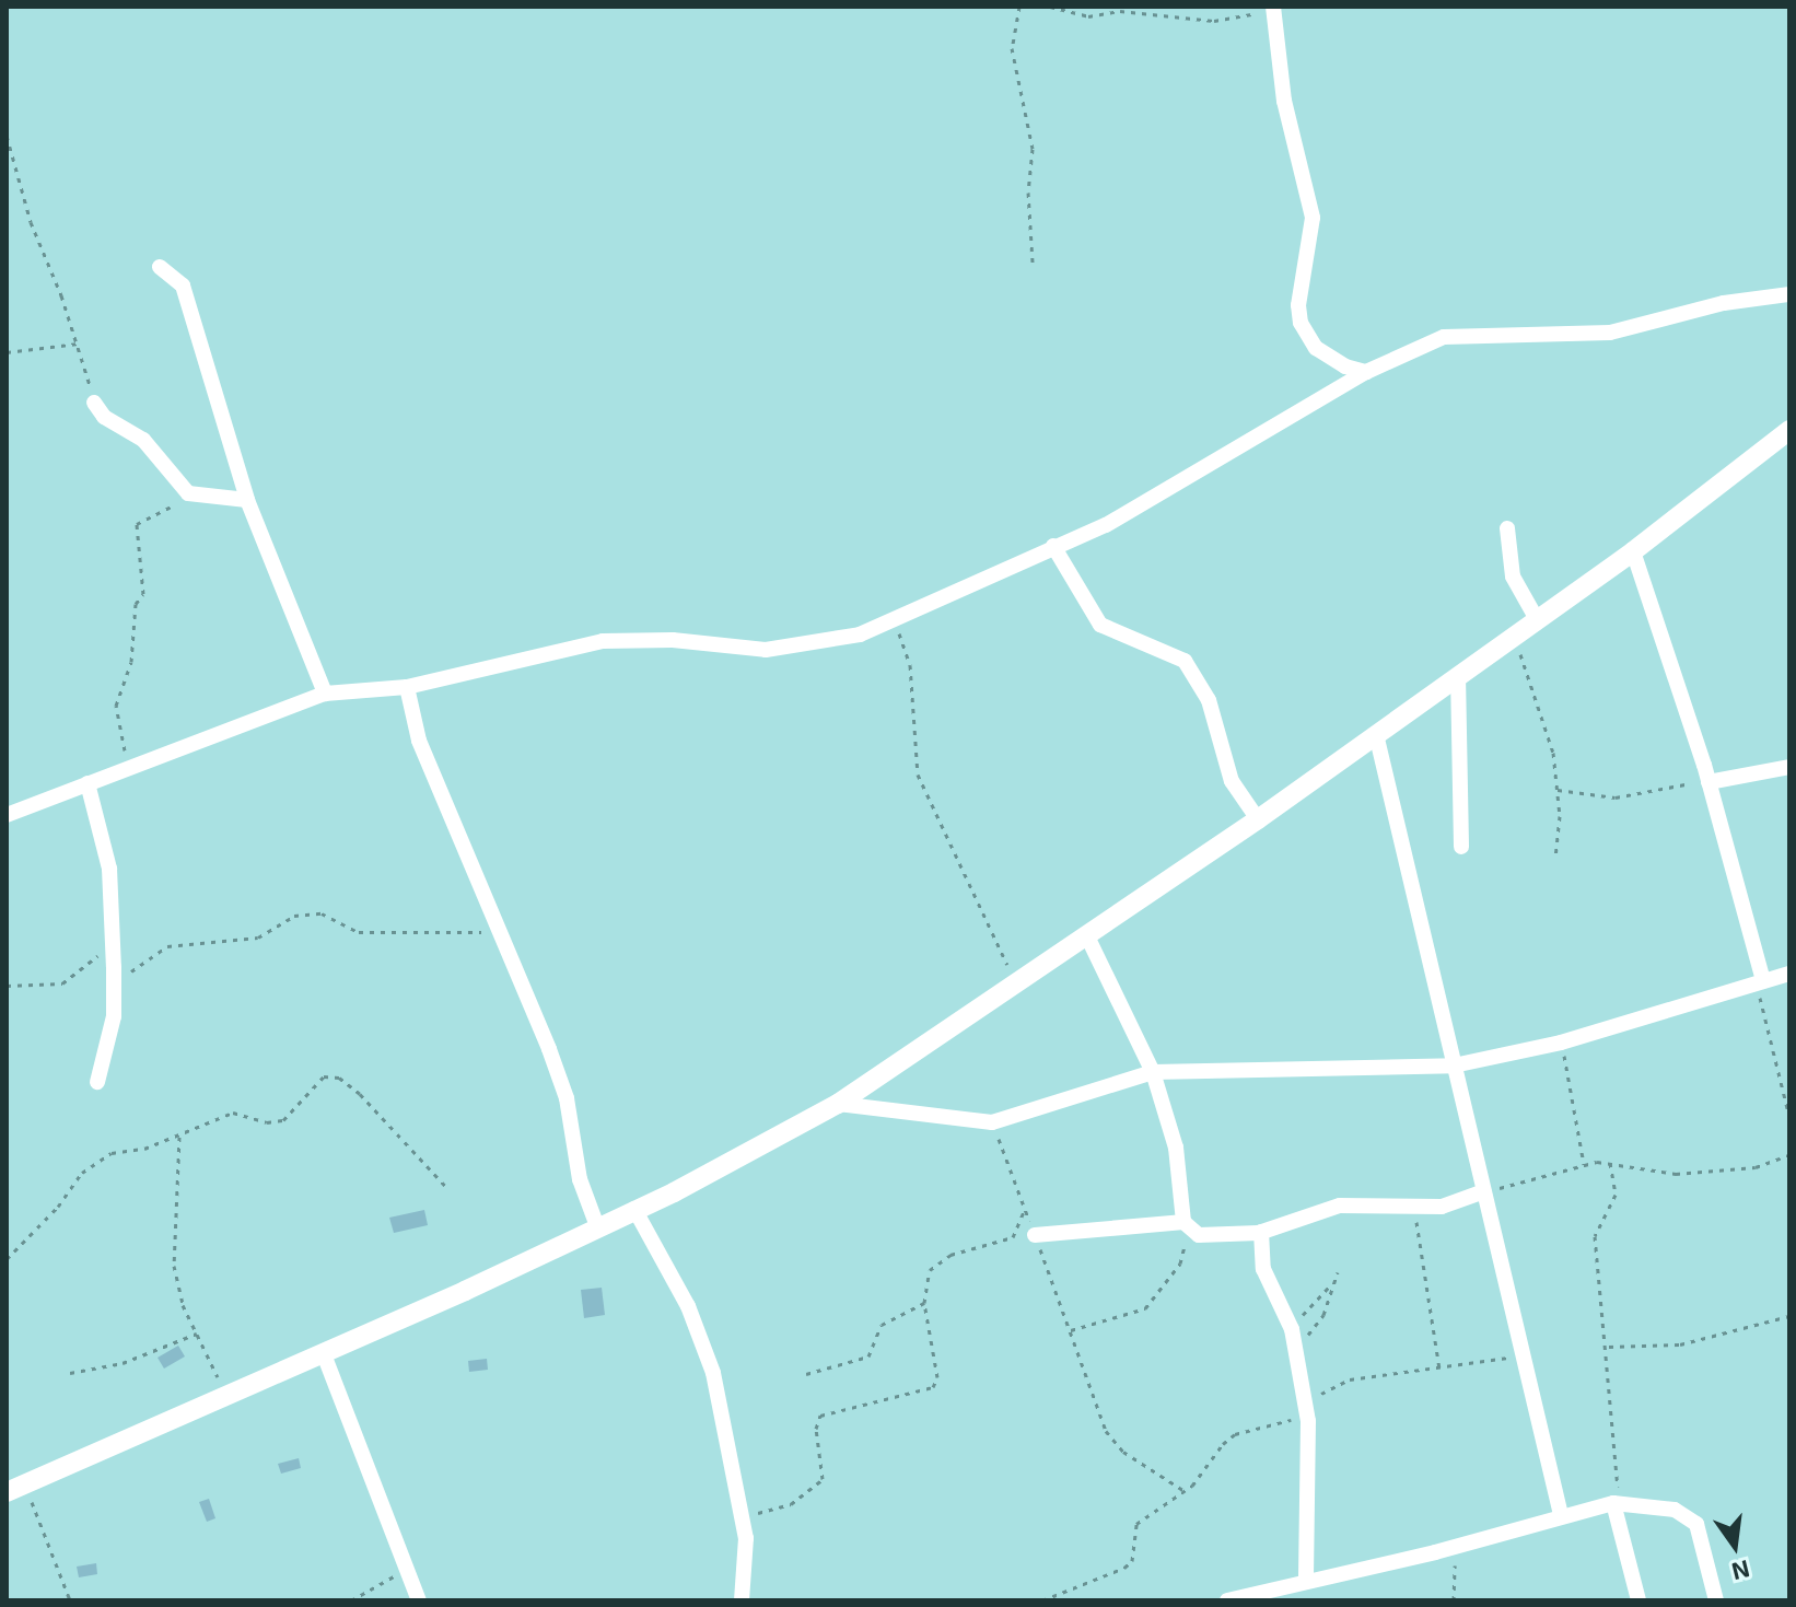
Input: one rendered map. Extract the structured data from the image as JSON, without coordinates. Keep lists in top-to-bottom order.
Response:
{
  "north": "bottom"
}
